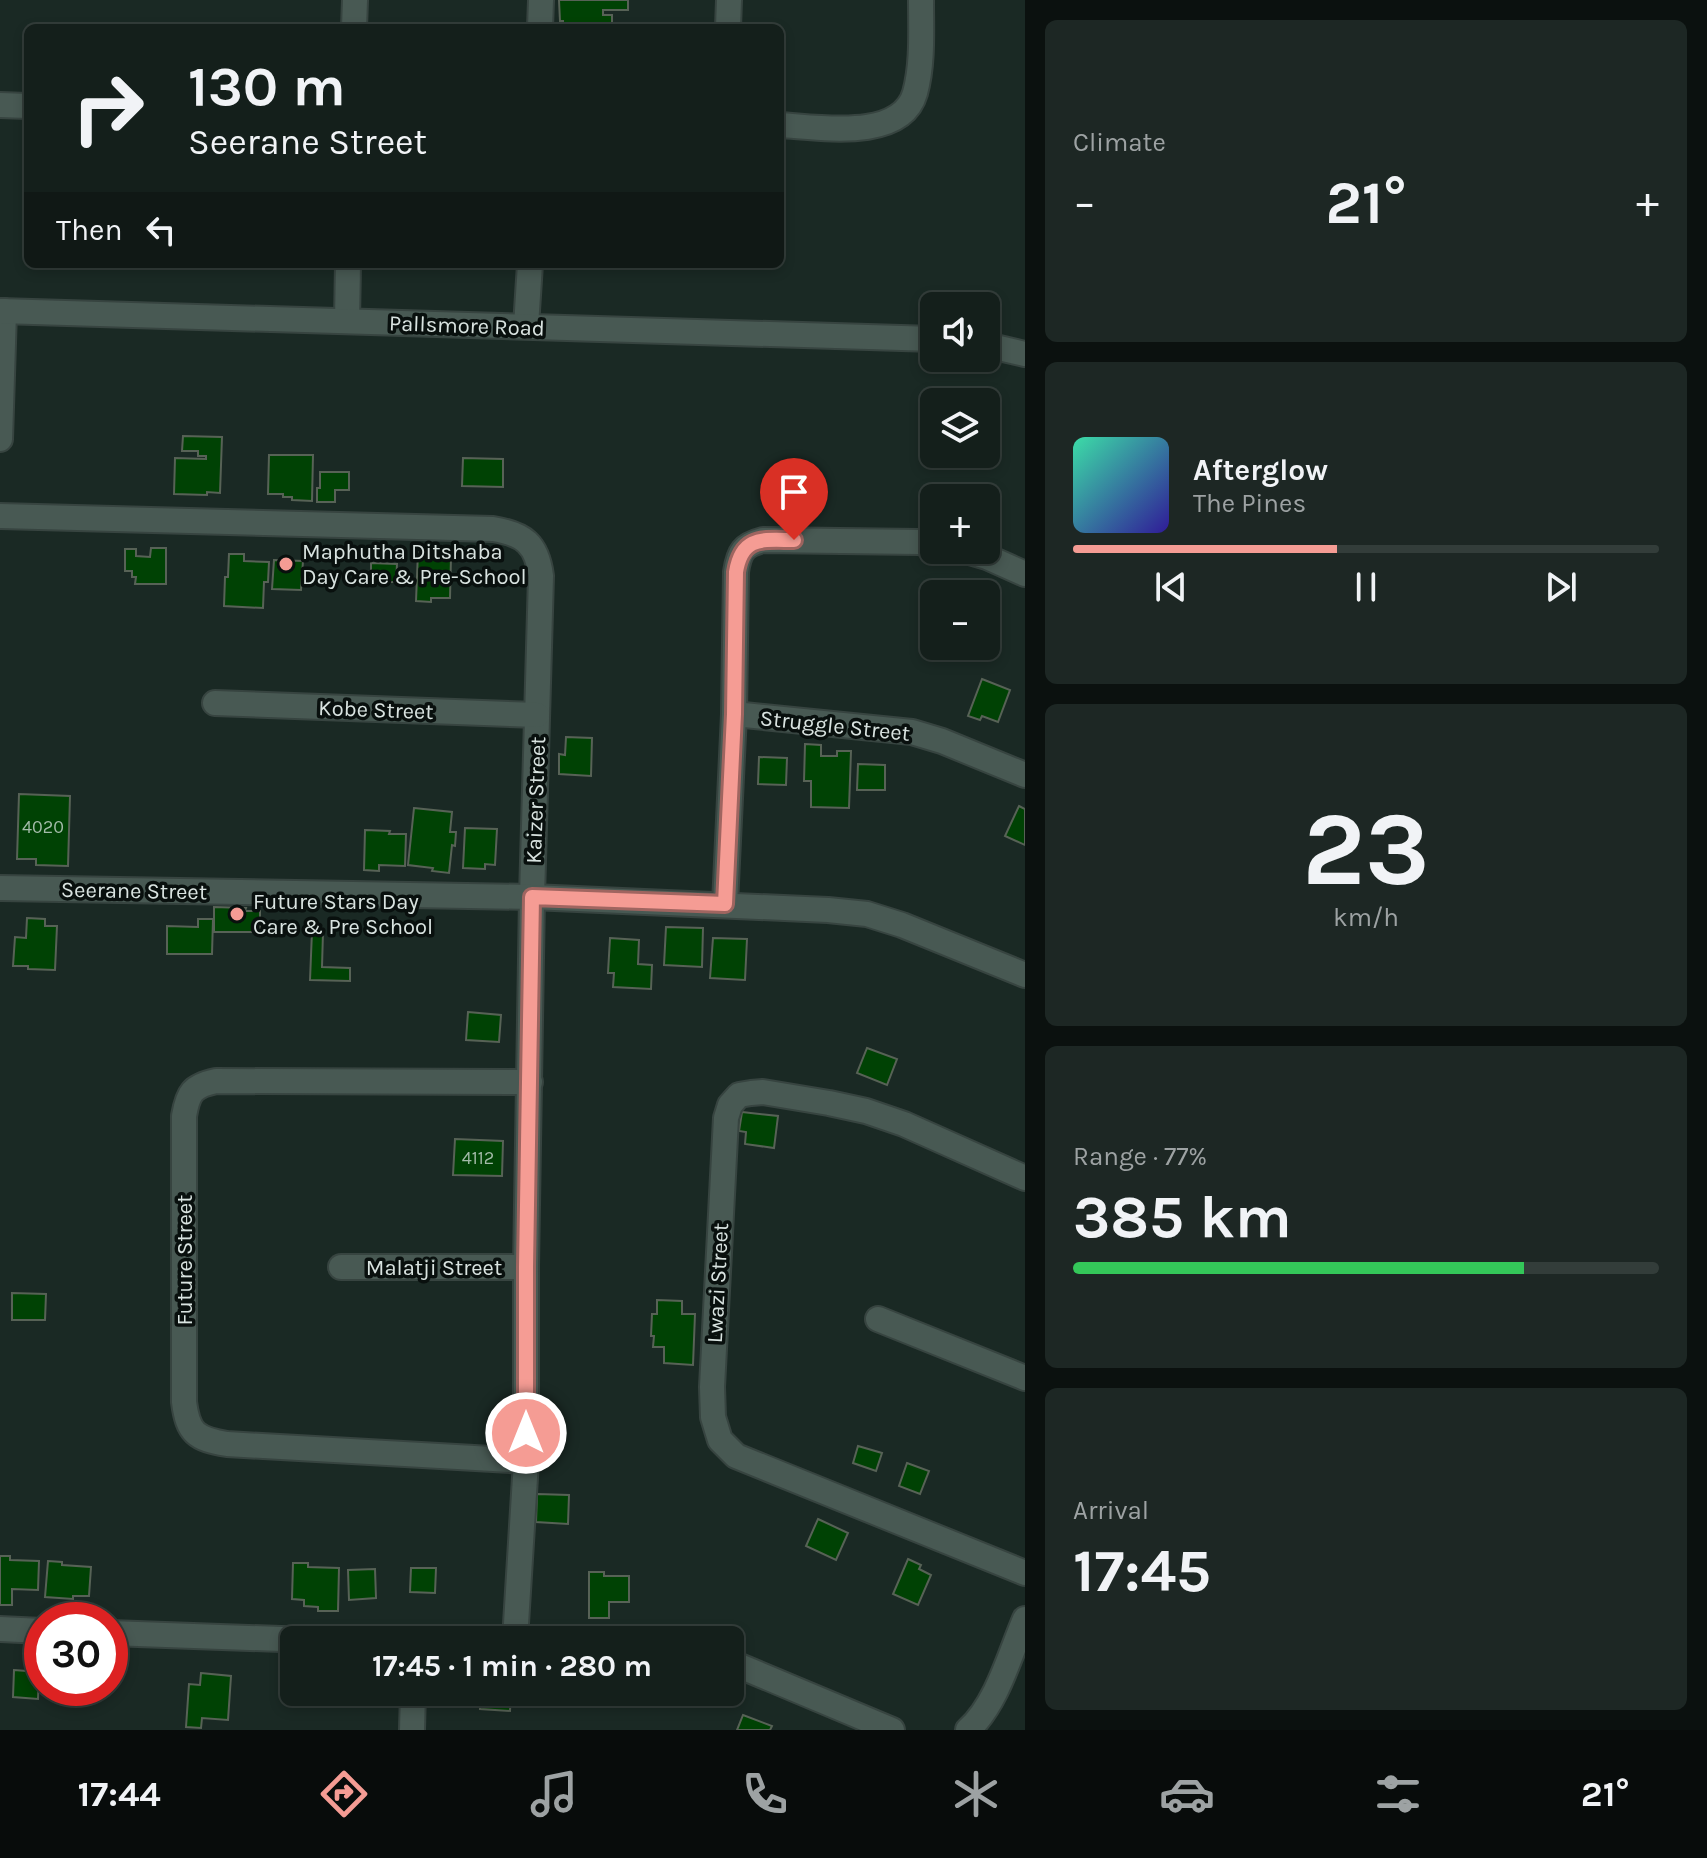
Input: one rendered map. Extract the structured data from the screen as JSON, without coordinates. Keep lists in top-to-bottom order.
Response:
{
  "streets": {
    "street": [
      "Pallsmore Road",
      "Kobe Street",
      "Struggle Street",
      "Kaizer Street",
      "Seerane Street",
      "Future Street",
      "Malatji Street",
      "Lwazi Street"
    ]
  },
  "crossings": [
    ["Kobe Street", "Kaizer Street"],
    ["Kaizer Street", "Seerane Street"],
    ["Kaizer Street", "Future Street"],
    ["Kaizer Street", "Malatji Street"]
  ],
  "places": ["Maphutha Ditshaba Day Care & Pre-School", "Future Stars Day Care & Pre School"],
  "house_numbers": ["4020", "4112"],
  "page": {
    "tile": [
      "Climate",
      ["23", "km/h"],
      ["Range · 77%", "385 km"],
      ["Arrival", "17:45"]
    ],
    "turn": ["130 m", "Seerane Street"],
    "heat": ["−", "21°", "+"],
    "then": "Then",
    "map_buttons": ["+", "−"],
    "song": ["Afterglow", "The Pines"],
    "limit": "30",
    "trip": "17:45 · 1 min · 280 m",
    "tabs": ["17:44", "21°"]
  }
}
